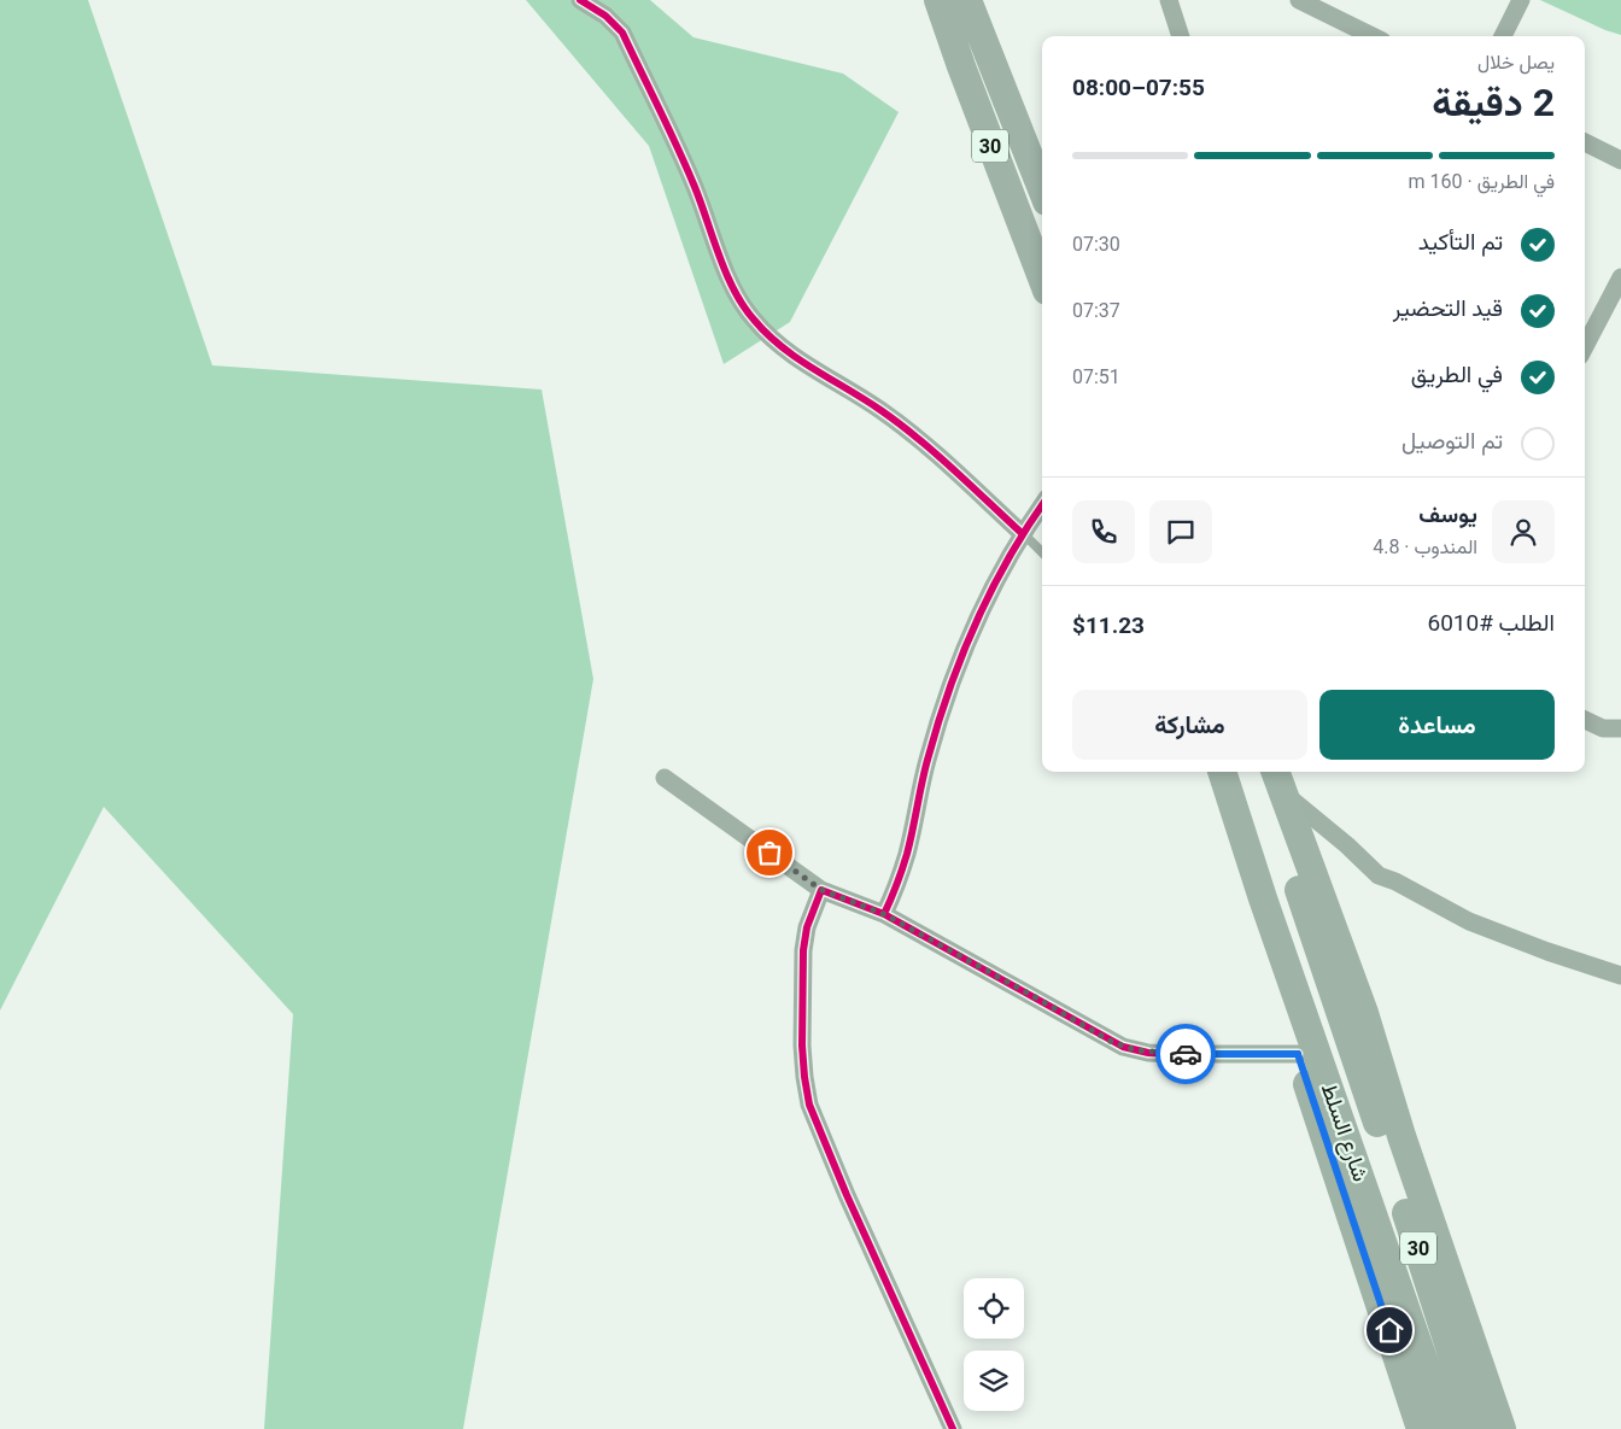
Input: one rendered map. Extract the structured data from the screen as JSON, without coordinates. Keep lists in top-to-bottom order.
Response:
{
  "streets": {
    "main road": ["30", "شارع السلط"]
  },
  "page": {
    "heading": ["2 دقيقة", "يصل خلال", "07:55–08:00"],
    "panel": [
      "يوسف",
      "المندوب · 4.8",
      "الطلب #6010",
      "$11.23"
    ],
    "bar": "في الطريق · 160 m",
    "list": [
      ["تم التأكيد", "07:30"],
      ["قيد التحضير", "07:37"],
      ["في الطريق", "07:51"],
      "تم التوصيل"
    ],
    "buttons": ["مساعدة", "مشاركة"]
  }
}
